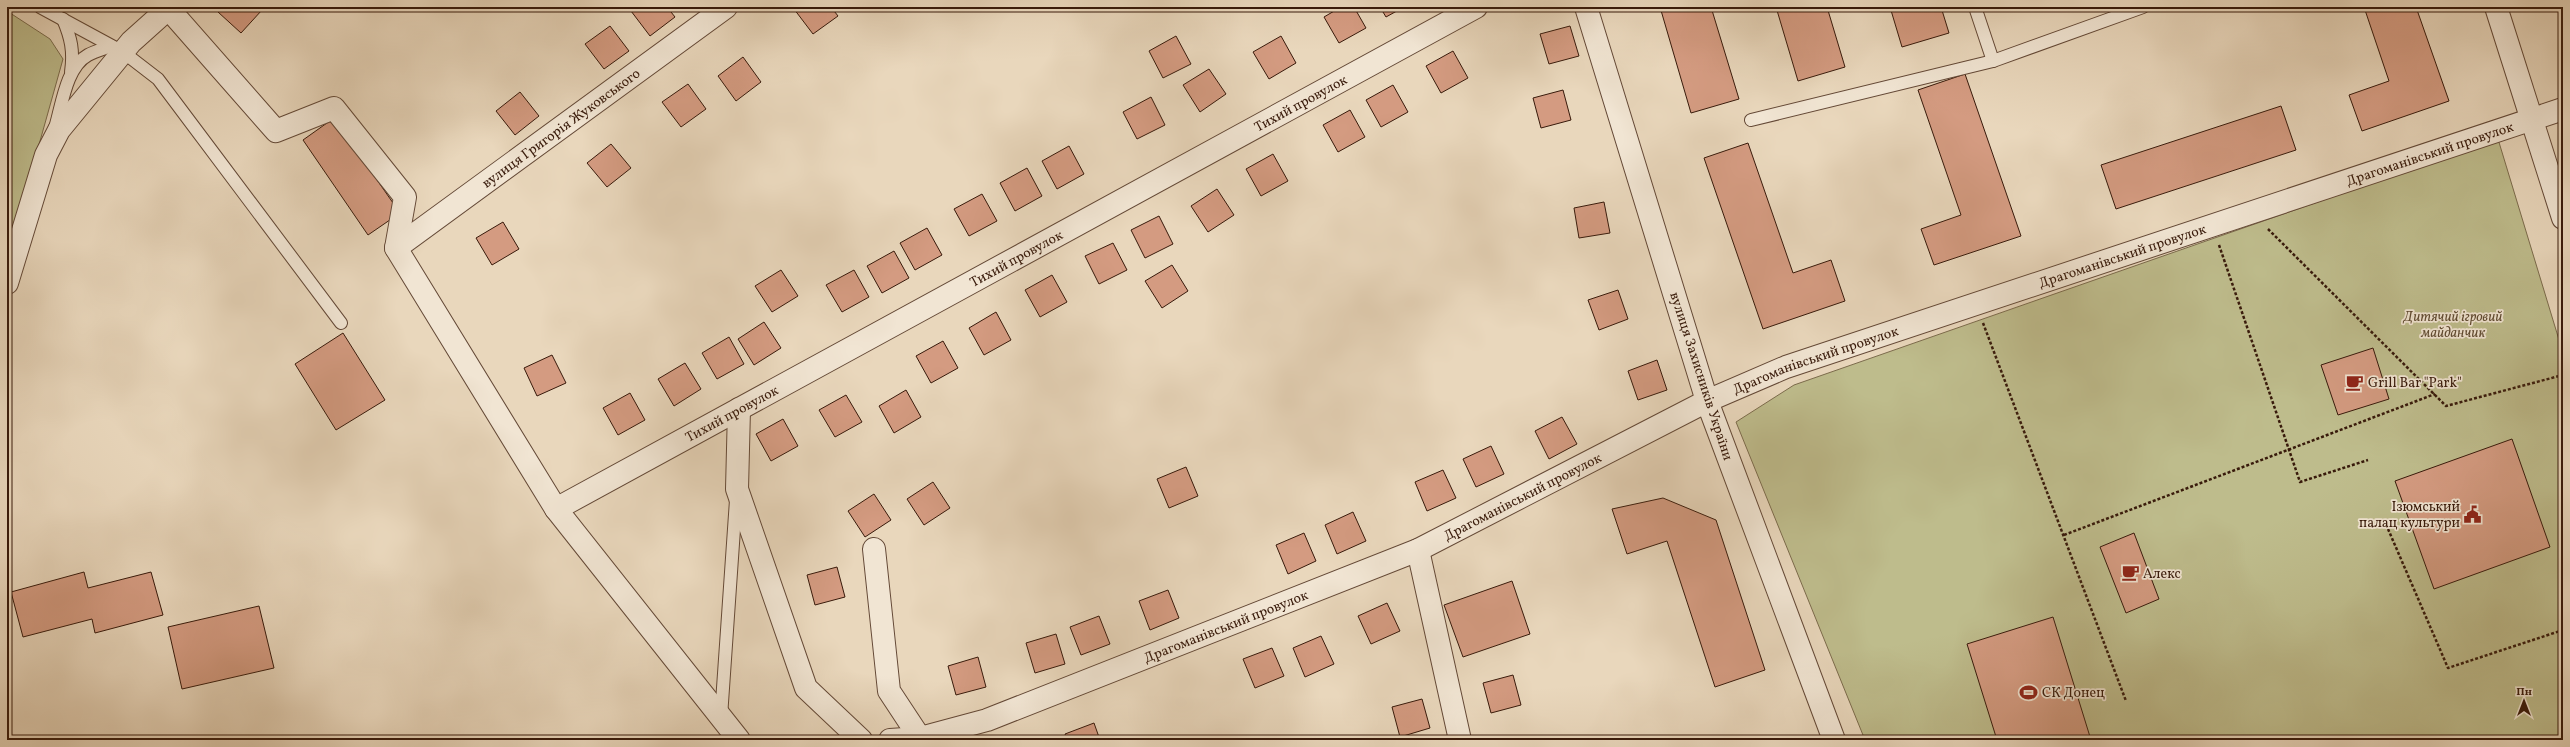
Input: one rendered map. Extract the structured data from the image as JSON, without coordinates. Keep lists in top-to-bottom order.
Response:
{
  "streets": {
    "street": [
      "Тихий провулок",
      "вулиця Григорія Жуковського",
      "Драгоманівський провулок",
      "вулиця Захисників України"
    ]
  },
  "crossings": [
    ["Драгоманівський провулок", "вулиця Захисників України"]
  ],
  "parks": ["Дитячий ігровий майданчик"],
  "places": {
    "cafe": ["Grill Bar \"Park\"", "Алекс"],
    "public building": ["Ізюмський палац культури"],
    "sports": ["СК Донец"]
  },
  "north": "top"
}
